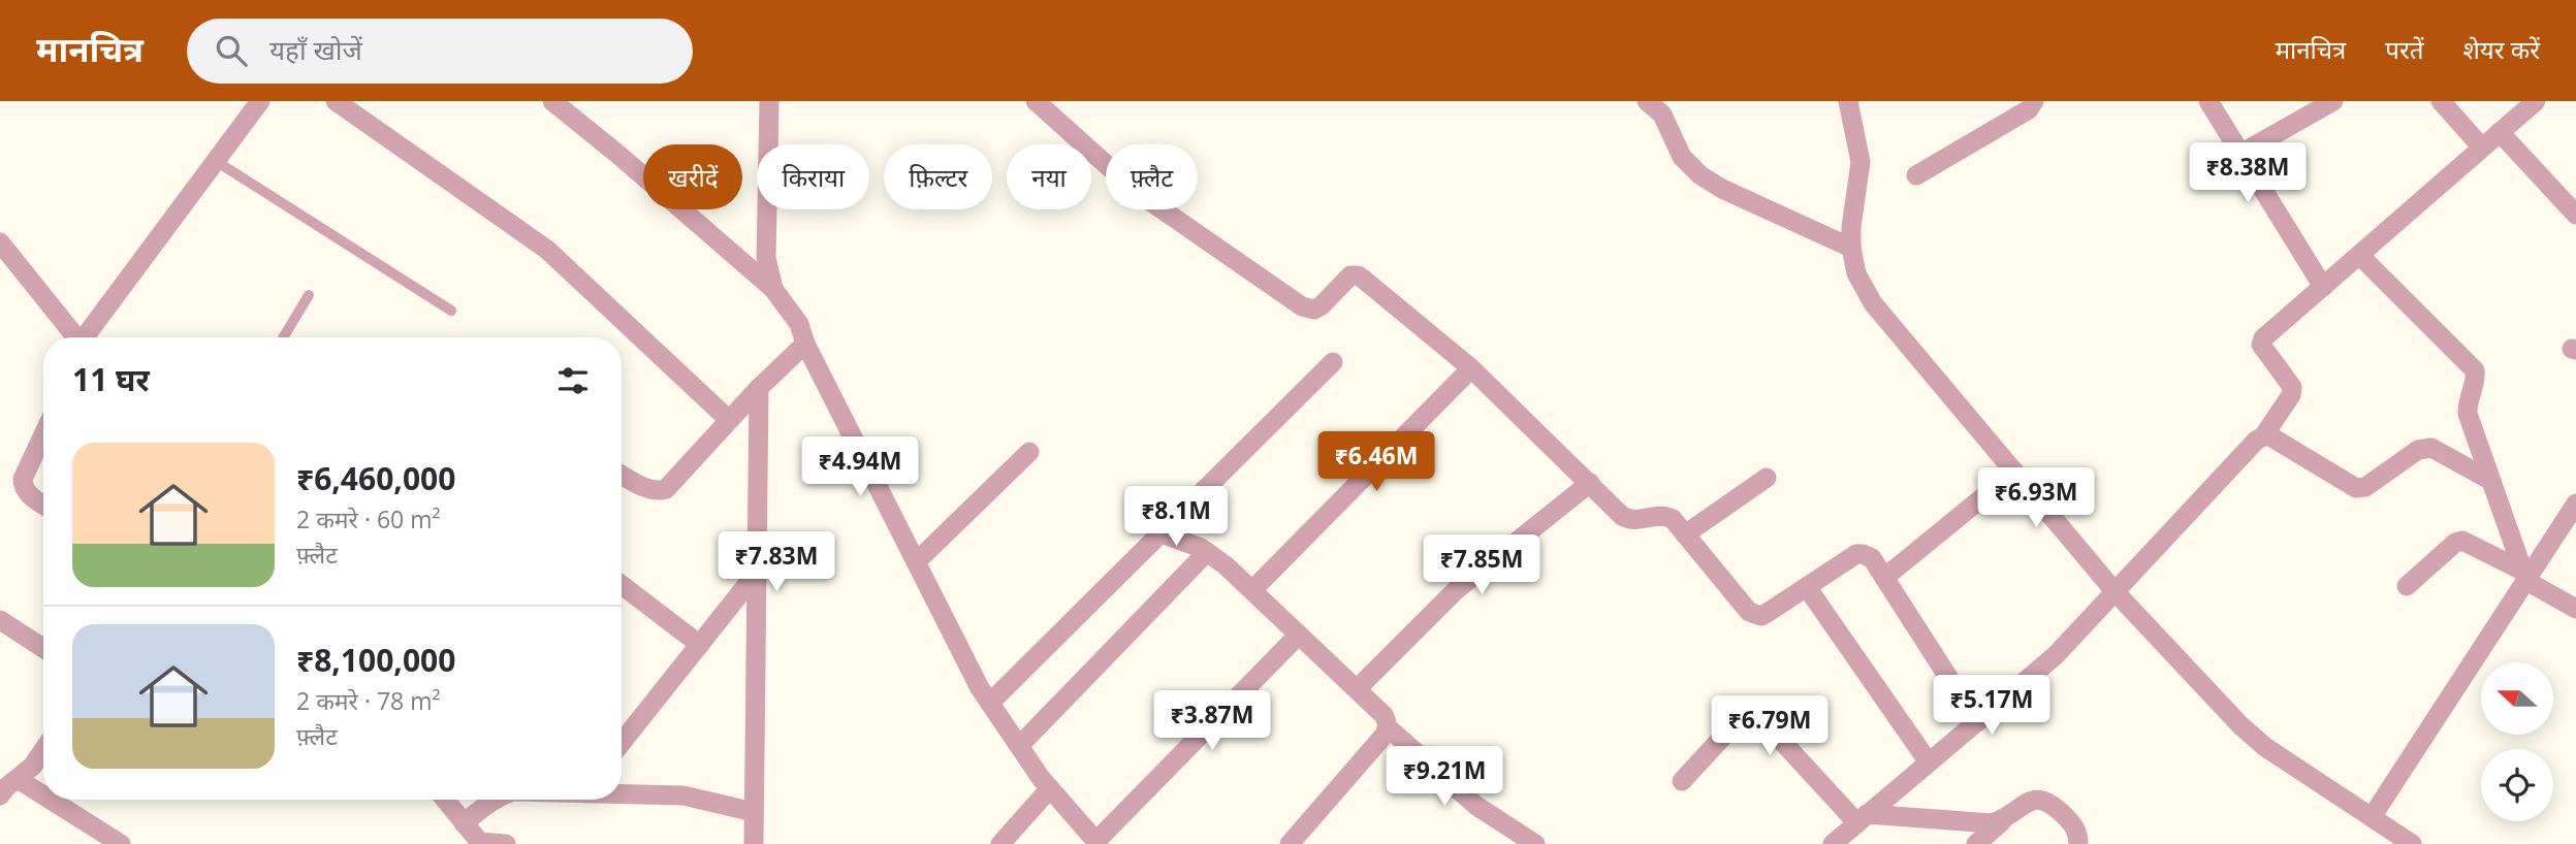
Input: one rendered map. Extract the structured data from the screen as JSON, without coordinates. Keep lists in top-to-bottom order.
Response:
{
  "north": "left",
  "page": {
    "header": "मानचित्र",
    "search": "यहाँ खोजें",
    "nav": ["मानचित्र", "परतें", "शेयर करें"],
    "price": [
      "₹8.38M",
      "₹6.46M",
      "₹4.94M",
      "₹6.93M",
      "₹8.1M",
      "₹7.83M",
      "₹7.85M",
      "₹5.17M",
      "₹3.87M",
      "₹6.79M",
      "₹9.21M"
    ],
    "chip": [
      "खरीदें",
      "किराया",
      "फ़िल्टर",
      "नया",
      "फ़्लैट"
    ],
    "heading": "11 घर",
    "list": [
      {
        "name": "₹6,460,000",
        "note": "2 कमरे · 60 m² · फ़्लैट"
      },
      {
        "name": "₹8,100,000",
        "note": "2 कमरे · 78 m² · फ़्लैट"
      }
    ]
  }
}
